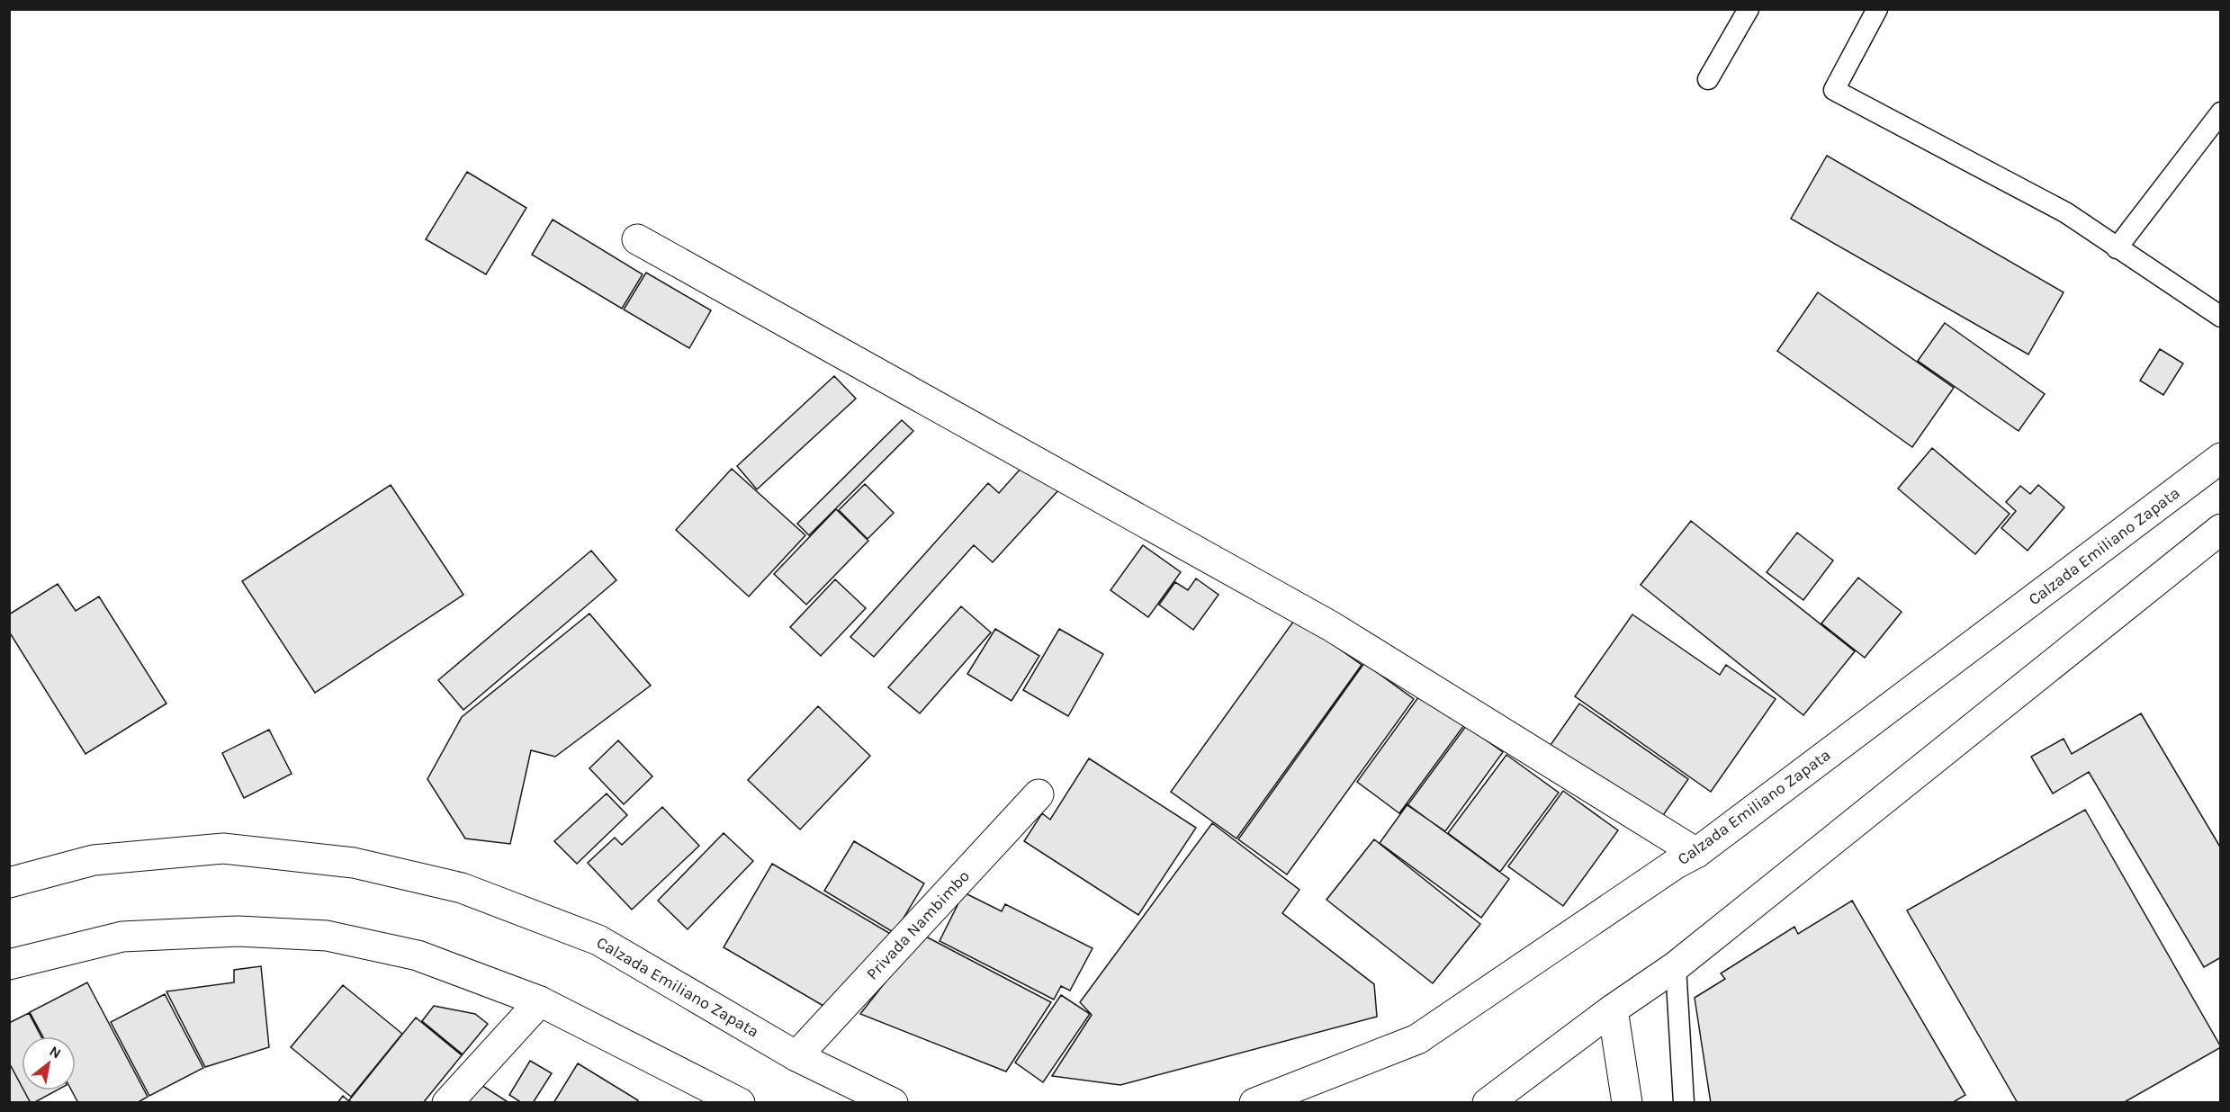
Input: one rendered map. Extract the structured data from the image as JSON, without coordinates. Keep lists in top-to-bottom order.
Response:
{
  "streets": {
    "main road": ["Calzada Emiliano Zapata", "Privada Nambimbo"]
  },
  "crossings": [
    ["Calzada Emiliano Zapata", "Privada Nambimbo"]
  ],
  "north": "top right"
}
